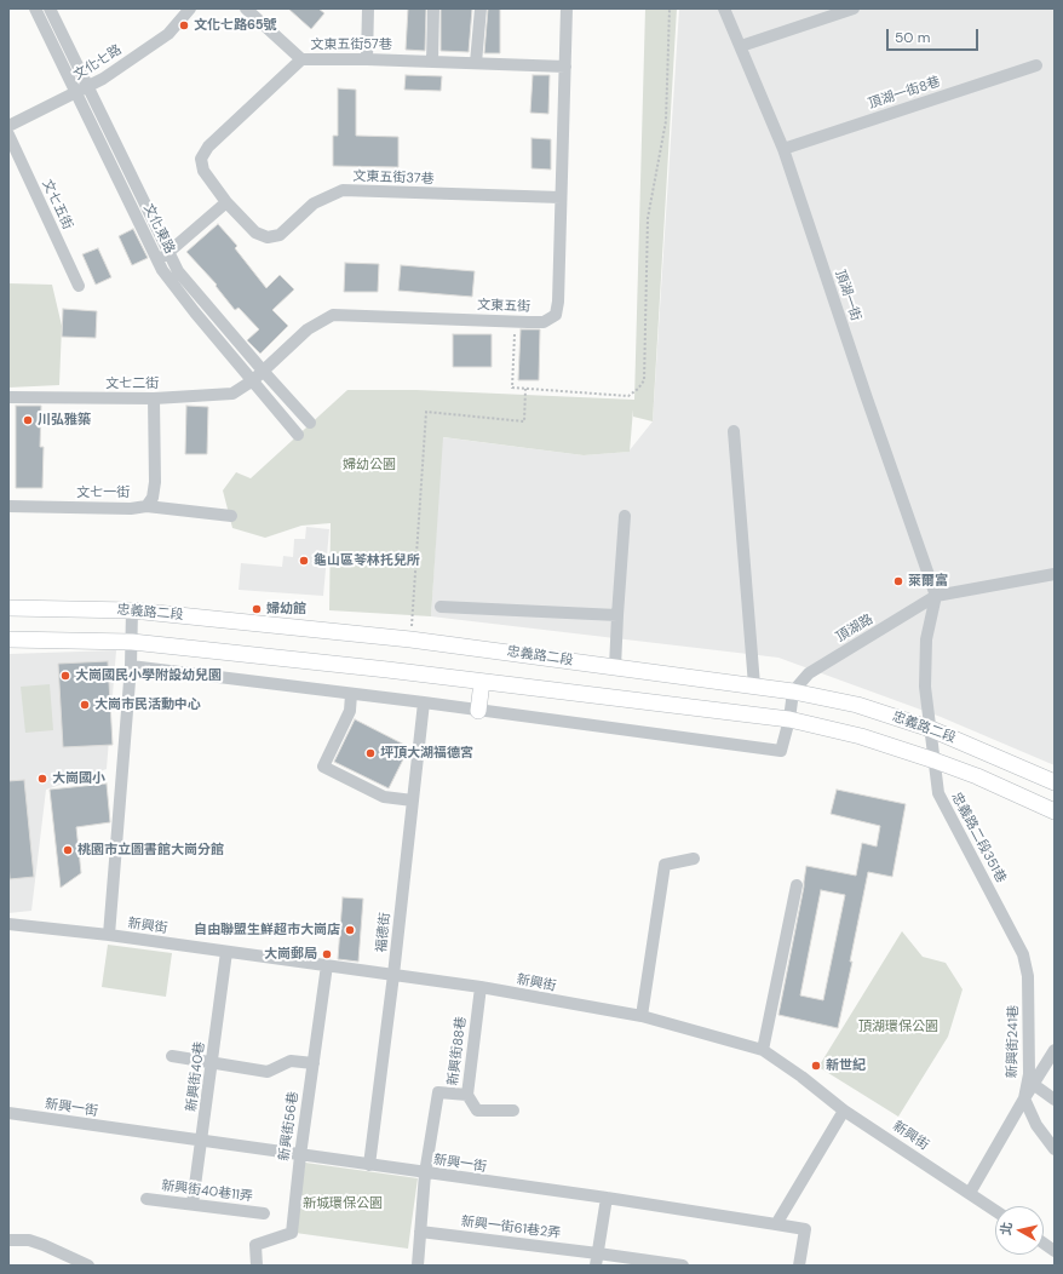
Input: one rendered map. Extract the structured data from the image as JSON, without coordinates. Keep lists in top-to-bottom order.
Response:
{
  "streets": {
    "main road": ["忠義路二段"],
    "street": [
      "文東五街57巷",
      "文化七路",
      "頂湖一街8巷",
      "文東五街37巷",
      "文七五街",
      "文化東路",
      "頂湖一街",
      "文東五街",
      "文七二街",
      "文七一街",
      "頂湖路",
      "忠義路二段351巷",
      "新興街",
      "福德街",
      "新興街241巷",
      "新興街88巷",
      "新興街40巷",
      "新興一街",
      "新興街56巷",
      "新興街40巷11弄",
      "新興一街61巷2弄"
    ]
  },
  "crossings": [
    ["文東五街57巷", "文東五街37巷"],
    ["文東五街57巷", "文東五街"],
    ["文化七路", "文化東路"],
    ["頂湖一街8巷", "頂湖一街"],
    ["文東五街37巷", "文東五街"],
    ["文化東路", "文東五街"],
    ["文化東路", "文七二街"],
    ["頂湖一街", "頂湖路"],
    ["文東五街", "文七二街"],
    ["文七二街", "文七一街"],
    ["忠義路二段", "頂湖路"],
    ["忠義路二段", "忠義路二段351巷"],
    ["忠義路二段351巷", "新興街241巷"],
    ["新興街", "福德街"],
    ["新興街", "新興街88巷"],
    ["新興街", "新興街40巷"],
    ["新興街", "新興街56巷"],
    ["福德街", "新興一街"],
    ["新興街88巷", "新興一街"],
    ["新興街40巷", "新興一街"],
    ["新興街40巷", "新興街40巷11弄"],
    ["新興一街", "新興街56巷"]
  ],
  "parks": ["婦幼公園", "頂湖環保公園", "新城環保公園"],
  "places": [
    "文化七路65號",
    "川弘雅築",
    "龜山區苓林托兒所",
    "萊爾富",
    "婦幼館",
    "大崗國民小學附設幼兒園",
    "大崗市民活動中心",
    "坪頂大湖福德宮",
    "大崗國小",
    "桃園市立圖書館大崗分館",
    "自由聯盟生鮮超市大崗店",
    "大崗郵局",
    "新世紀"
  ],
  "scale_bar": "50 m",
  "north": "left"
}
